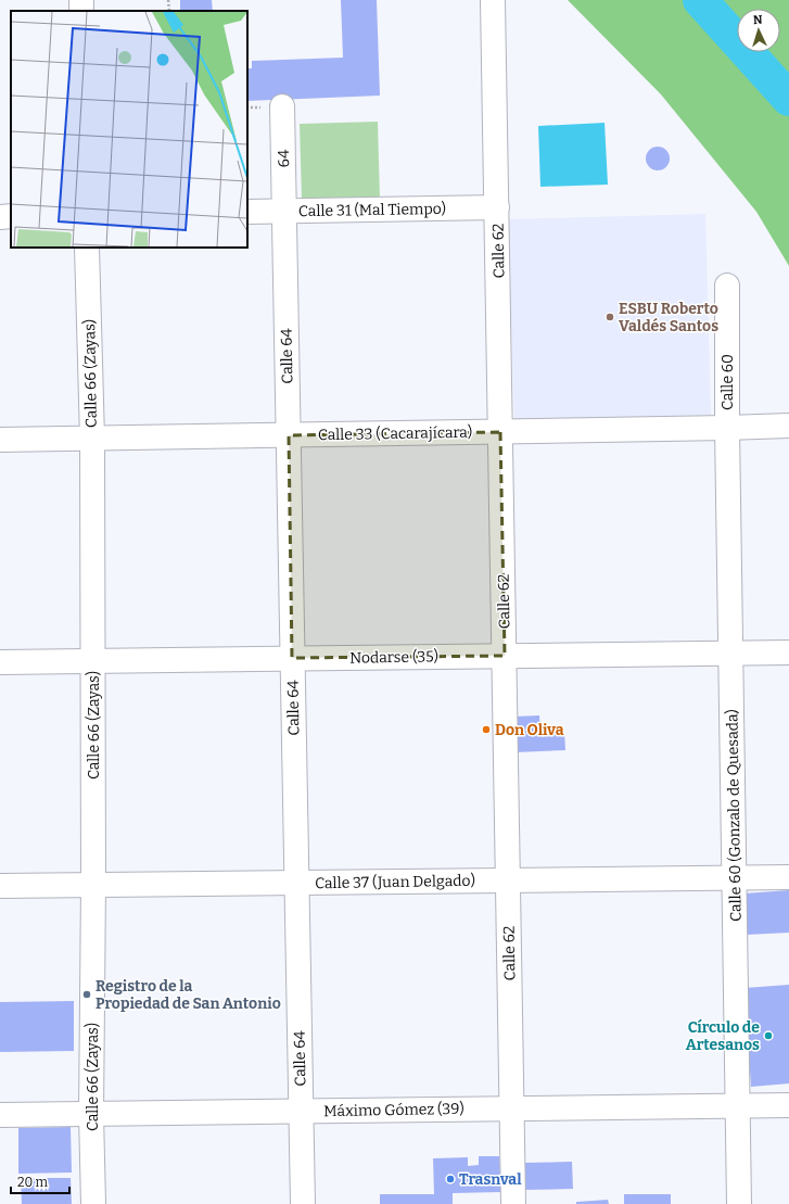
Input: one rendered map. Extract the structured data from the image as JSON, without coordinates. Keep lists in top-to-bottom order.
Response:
{
  "streets": {
    "street": [
      "64",
      "Calle 31 (Mal Tiempo)",
      "Calle 62",
      "Calle 64",
      "Calle 66 (Zayas)",
      "Calle 60",
      "Calle 33 (Cacarajícara)",
      "Nodarse (35)",
      "Calle 60 (Gonzalo de Quesada)",
      "Calle 37 (Juan Delgado)",
      "Máximo Gómez (39)"
    ]
  },
  "crossings": [
    ["64", "Calle 31 (Mal Tiempo)"],
    ["64", "Calle 64"],
    ["Calle 31 (Mal Tiempo)", "Calle 62"],
    ["Calle 31 (Mal Tiempo)", "Calle 64"],
    ["Calle 62", "Calle 33 (Cacarajícara)"],
    ["Calle 62", "Nodarse (35)"],
    ["Calle 62", "Calle 37 (Juan Delgado)"],
    ["Calle 62", "Máximo Gómez (39)"],
    ["Calle 64", "Calle 33 (Cacarajícara)"],
    ["Calle 64", "Nodarse (35)"],
    ["Calle 64", "Calle 37 (Juan Delgado)"],
    ["Calle 64", "Máximo Gómez (39)"],
    ["Calle 66 (Zayas)", "Calle 33 (Cacarajícara)"],
    ["Calle 66 (Zayas)", "Nodarse (35)"],
    ["Calle 66 (Zayas)", "Calle 37 (Juan Delgado)"],
    ["Calle 66 (Zayas)", "Máximo Gómez (39)"],
    ["Calle 60", "Calle 33 (Cacarajícara)"],
    ["Calle 60", "Calle 60 (Gonzalo de Quesada)"],
    ["Calle 33 (Cacarajícara)", "Calle 60 (Gonzalo de Quesada)"],
    ["Nodarse (35)", "Calle 60 (Gonzalo de Quesada)"],
    ["Calle 60 (Gonzalo de Quesada)", "Calle 37 (Juan Delgado)"],
    ["Calle 60 (Gonzalo de Quesada)", "Máximo Gómez (39)"]
  ],
  "places": [
    "ESBU Roberto Valdés Santos",
    "Don Oliva",
    "Registro de la Propiedad de San Antonio",
    "Círculo de Artesanos",
    "Trasnval"
  ],
  "scale_bar": "20 m",
  "north": "top"
}
